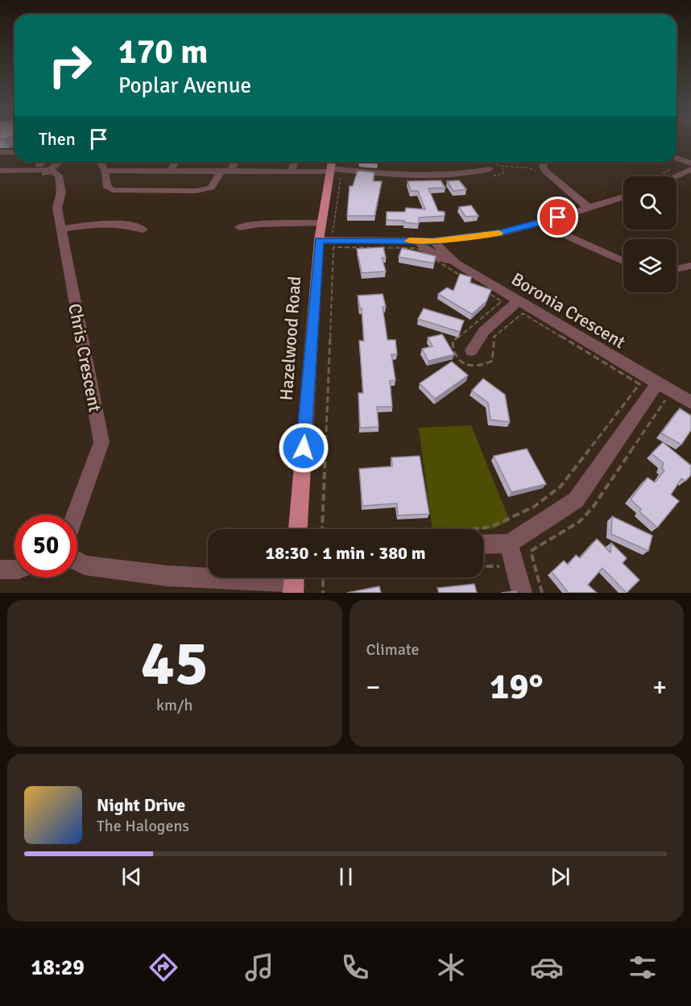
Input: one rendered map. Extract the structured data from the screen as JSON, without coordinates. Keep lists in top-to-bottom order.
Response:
{
  "streets": {
    "main road": ["Hazelwood Road"],
    "street": ["Boronia Crescent", "Chris Crescent"]
  },
  "page": {
    "turn": ["170 m", "Poplar Avenue"],
    "then": "Then",
    "limit": "50",
    "trip": "18:30 · 1 min · 380 m",
    "tile": [
      ["45", "km/h"],
      "Climate"
    ],
    "heat": ["−", "19°", "+"],
    "song": ["Night Drive", "The Halogens"],
    "tabs": "18:29"
  }
}
